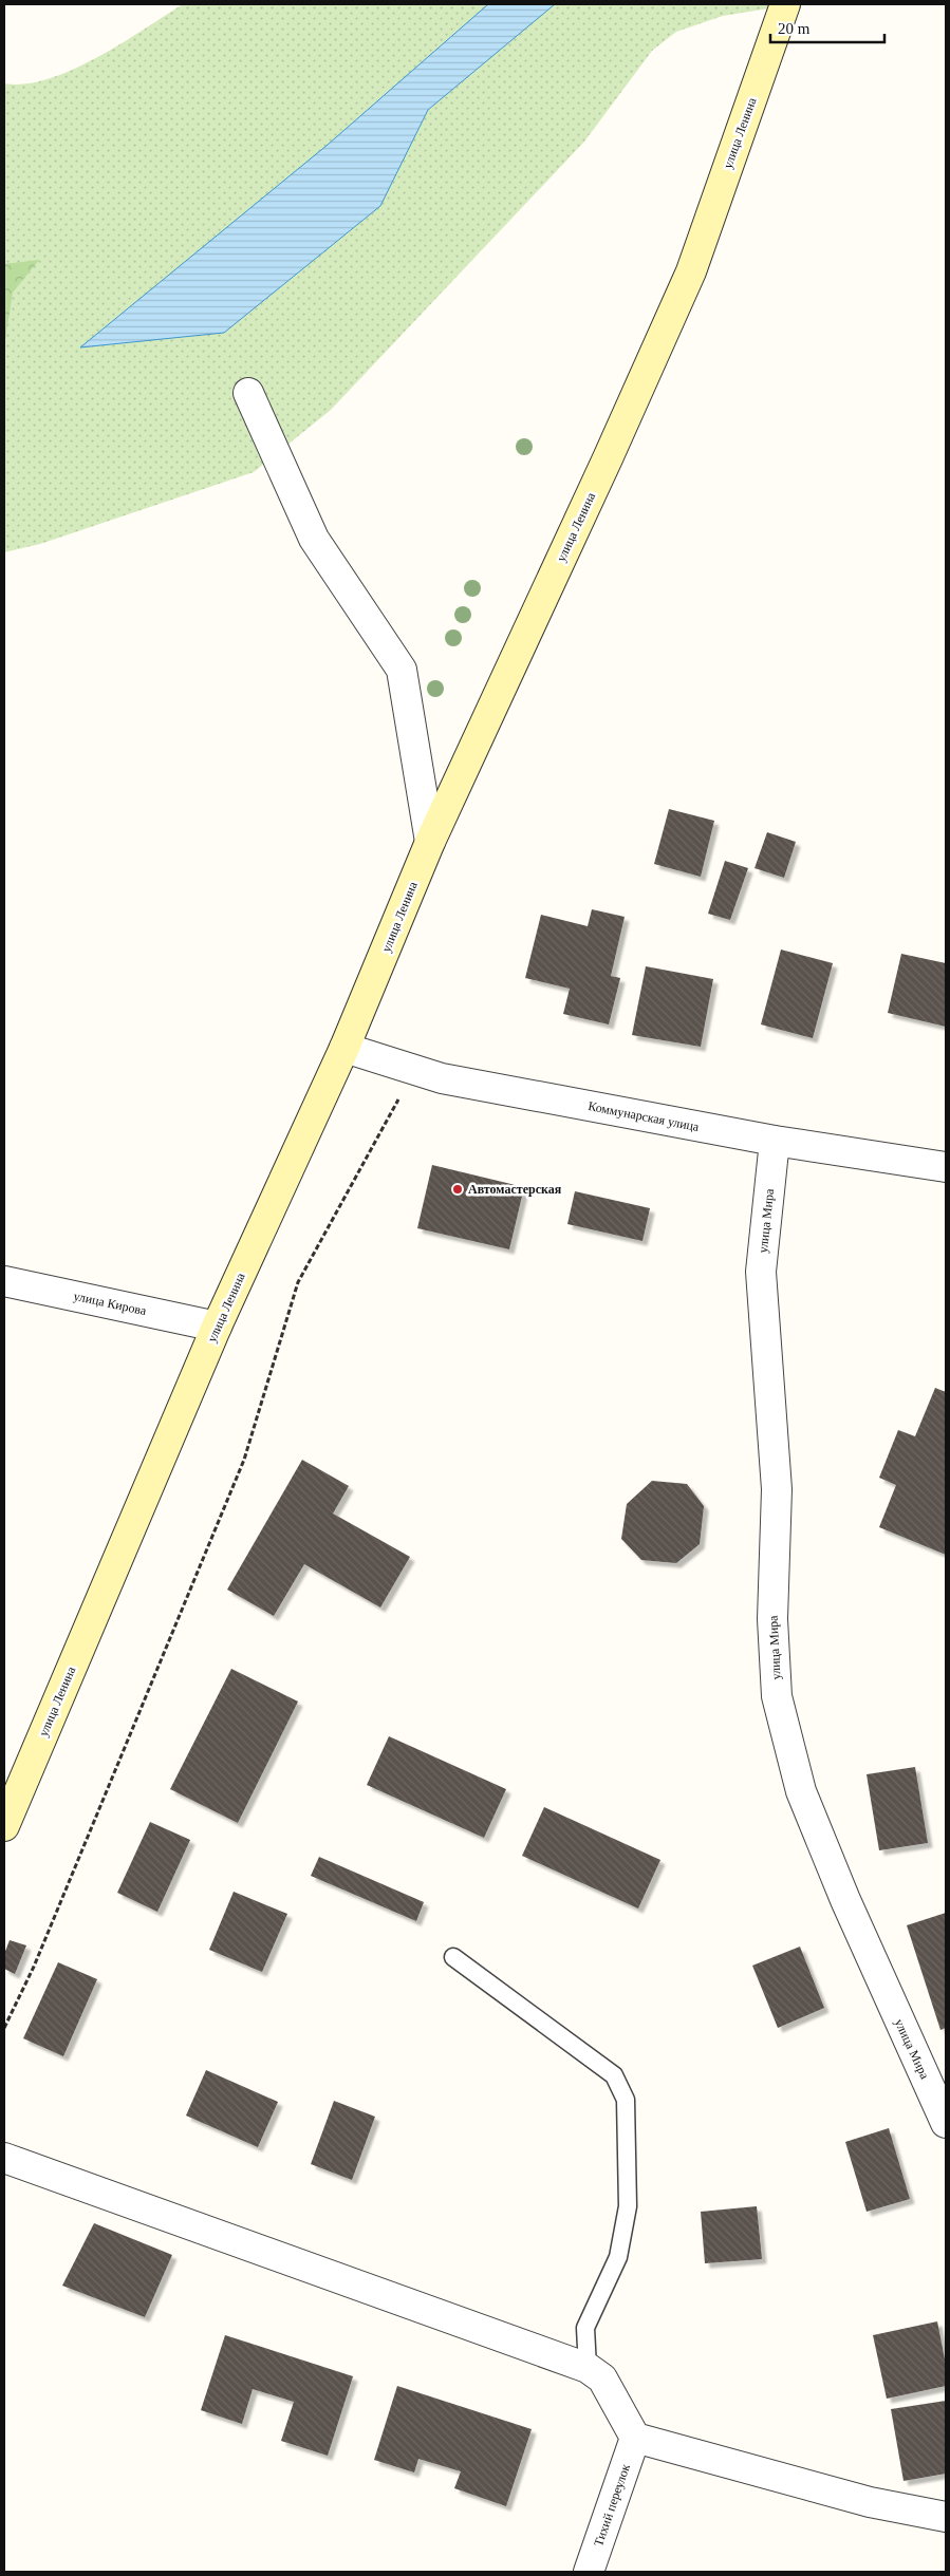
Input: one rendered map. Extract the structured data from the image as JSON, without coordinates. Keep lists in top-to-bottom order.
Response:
{
  "streets": {
    "main road": ["улица Ленина"],
    "street": [
      "Коммунарская улица",
      "улица Мира",
      "улица Кирова",
      "Тихий переулок"
    ]
  },
  "crossings": [
    ["улица Ленина", "Коммунарская улица"],
    ["улица Ленина", "улица Кирова"],
    ["Коммунарская улица", "улица Мира"]
  ],
  "places": ["Автомастерская"],
  "scale_bar": "20 m"
}
